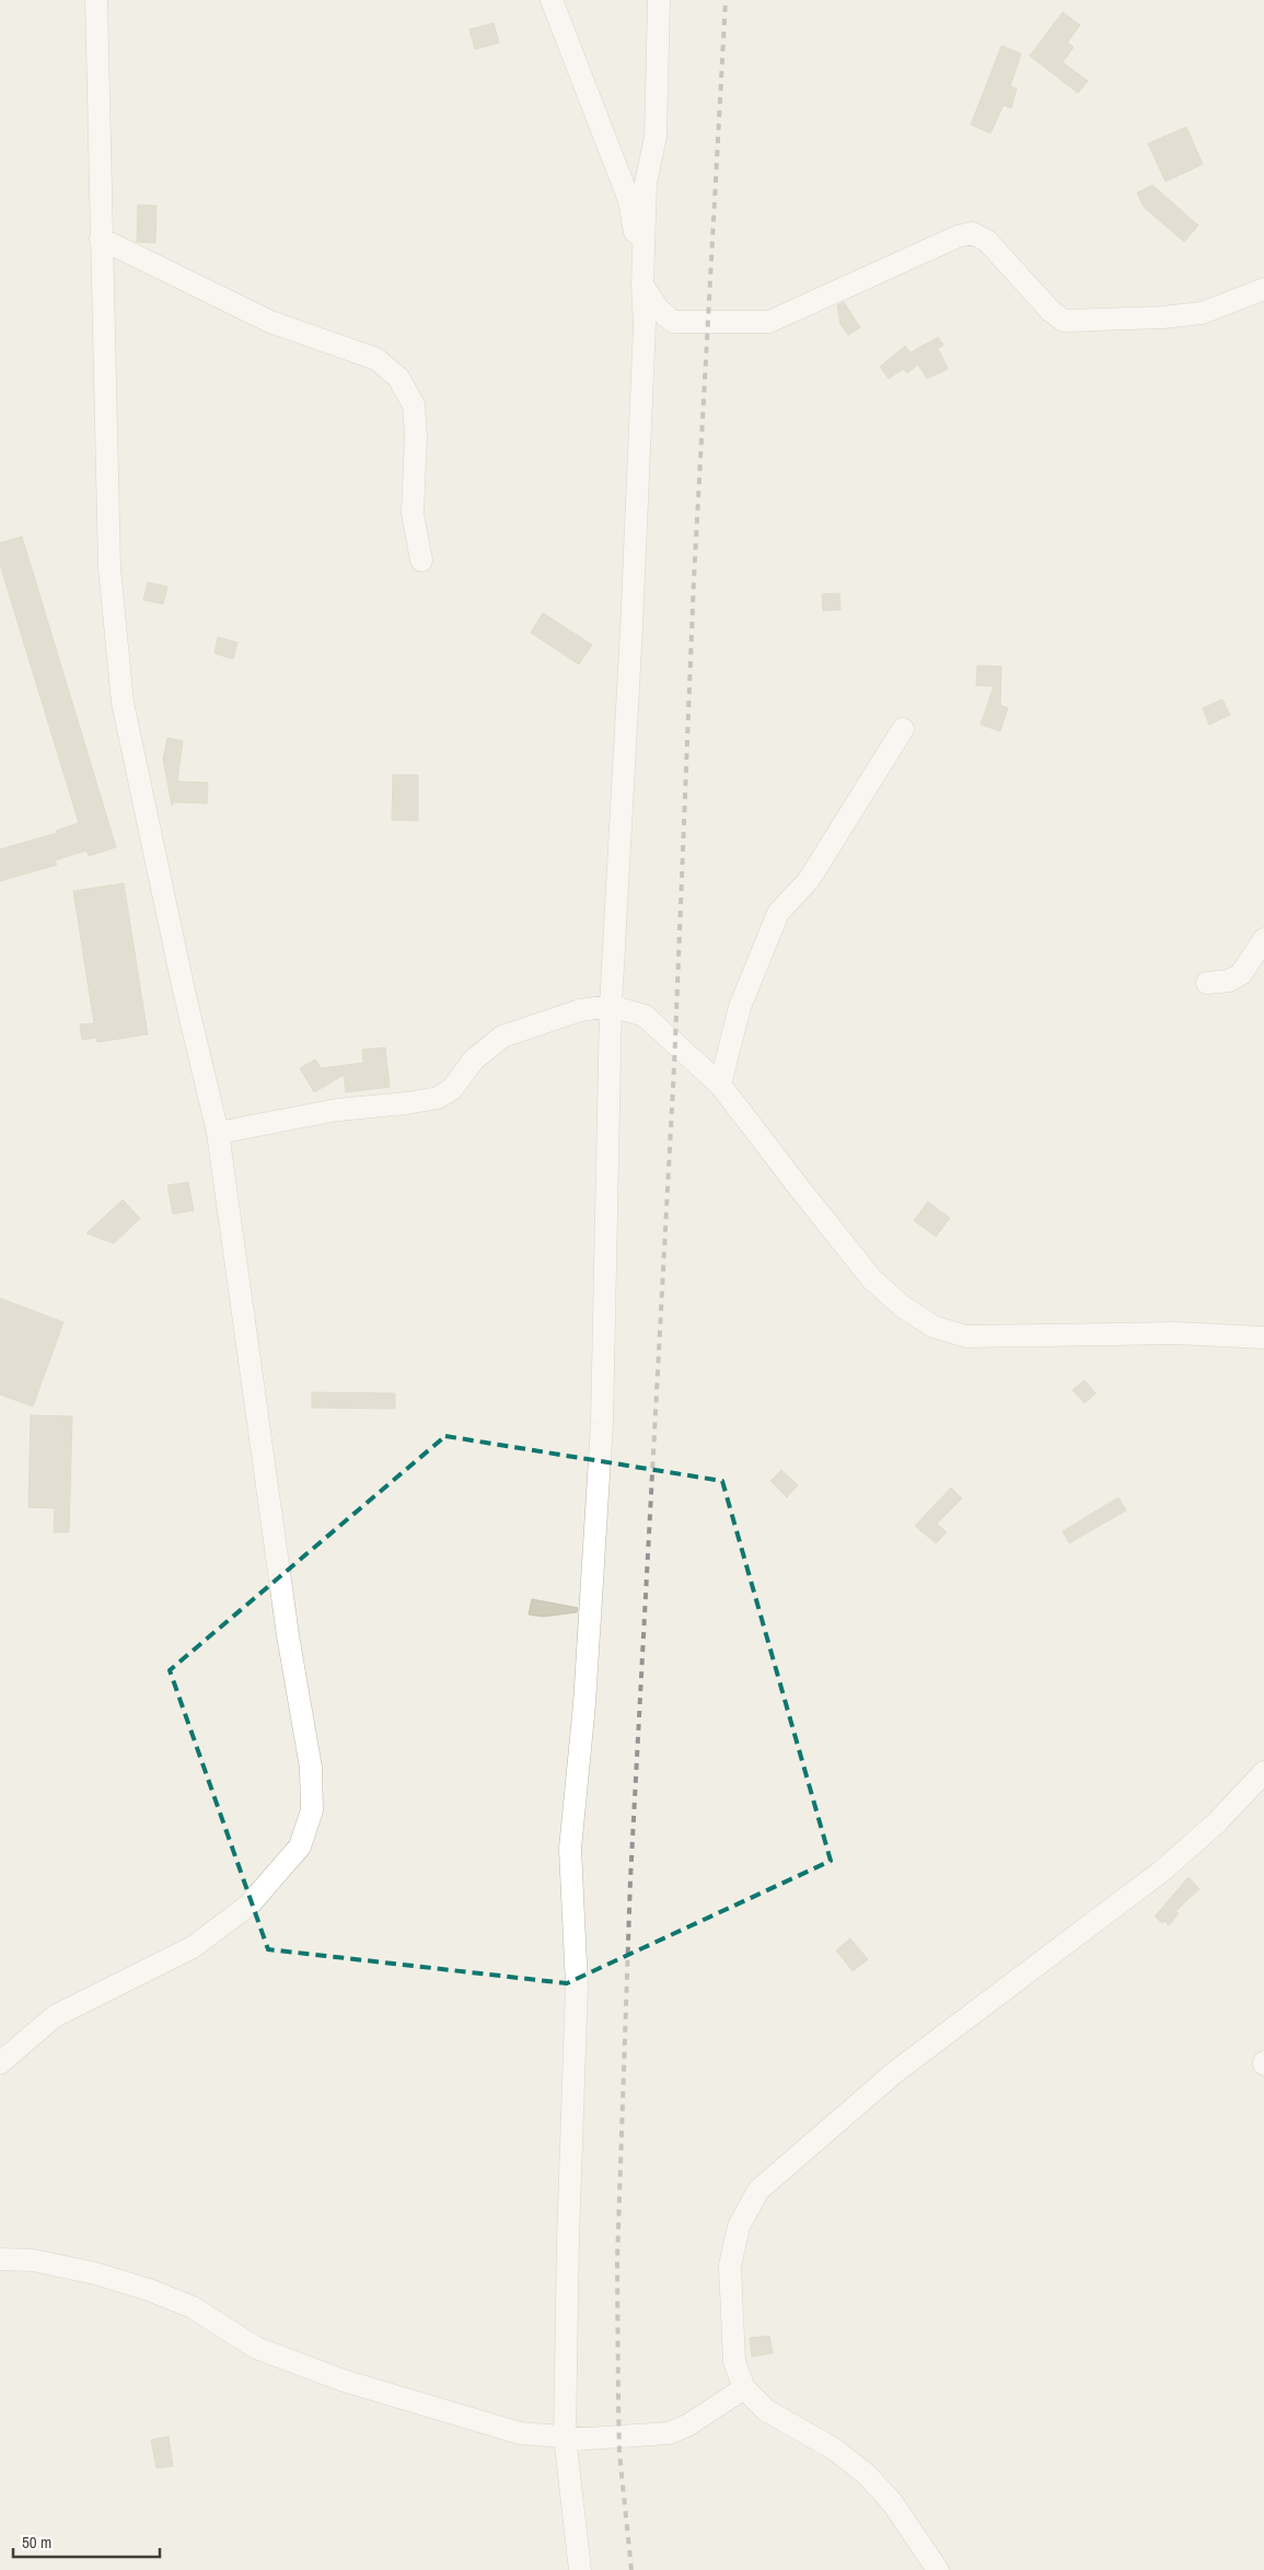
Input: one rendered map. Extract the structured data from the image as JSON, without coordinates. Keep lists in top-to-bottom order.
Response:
{
  "scale_bar": "50 m"
}
